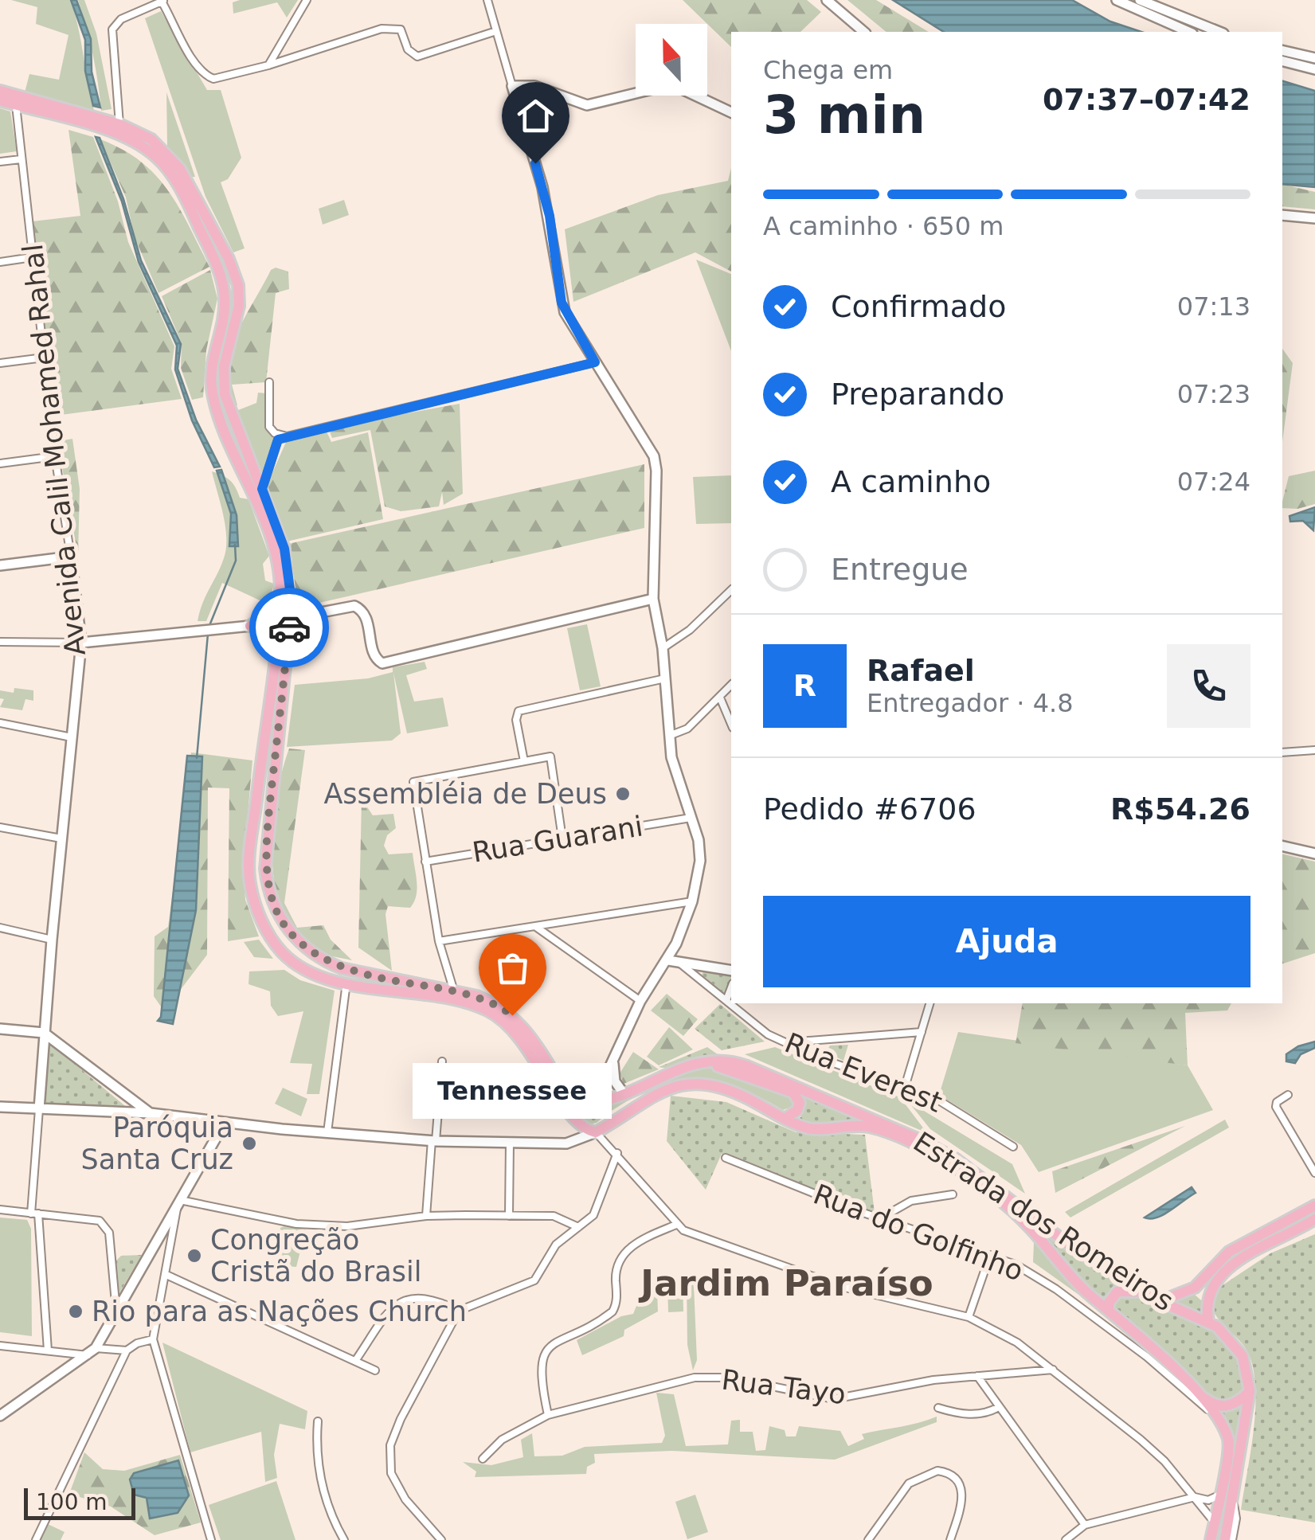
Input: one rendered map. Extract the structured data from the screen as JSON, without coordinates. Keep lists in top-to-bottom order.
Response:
{
  "streets": {
    "main road": ["Estrada dos Romeiros"],
    "street": [
      "Avenida Calil Mohamed Rahal",
      "Rua Guarani",
      "Rua Everest",
      "Rua do Golfinho",
      "Rua Tayo"
    ]
  },
  "crossings": [
    ["Estrada dos Romeiros", "Rua do Golfinho"]
  ],
  "districts": ["Jardim Paraíso"],
  "places": [
    "Assembléia de Deus",
    "Tennessee",
    "Paróquia Santa Cruz",
    "Congreção Cristã do Brasil",
    "Rio para as Nações Church"
  ],
  "scale_bar": "100 m",
  "north": "top",
  "page": {
    "heading": ["3 min", "Chega em", "07:37–07:42"],
    "panel": [
      "Rafael",
      "Entregador · 4.8",
      "Pedido #6706",
      "R$54.26"
    ],
    "bar": "A caminho · 650 m",
    "list": [
      ["Confirmado", "07:13"],
      ["Preparando", "07:23"],
      ["A caminho", "07:24"],
      "Entregue"
    ],
    "round": "R",
    "buttons": "Ajuda",
    "bubble": "Tennessee",
    "scale": "100 m"
  }
}
